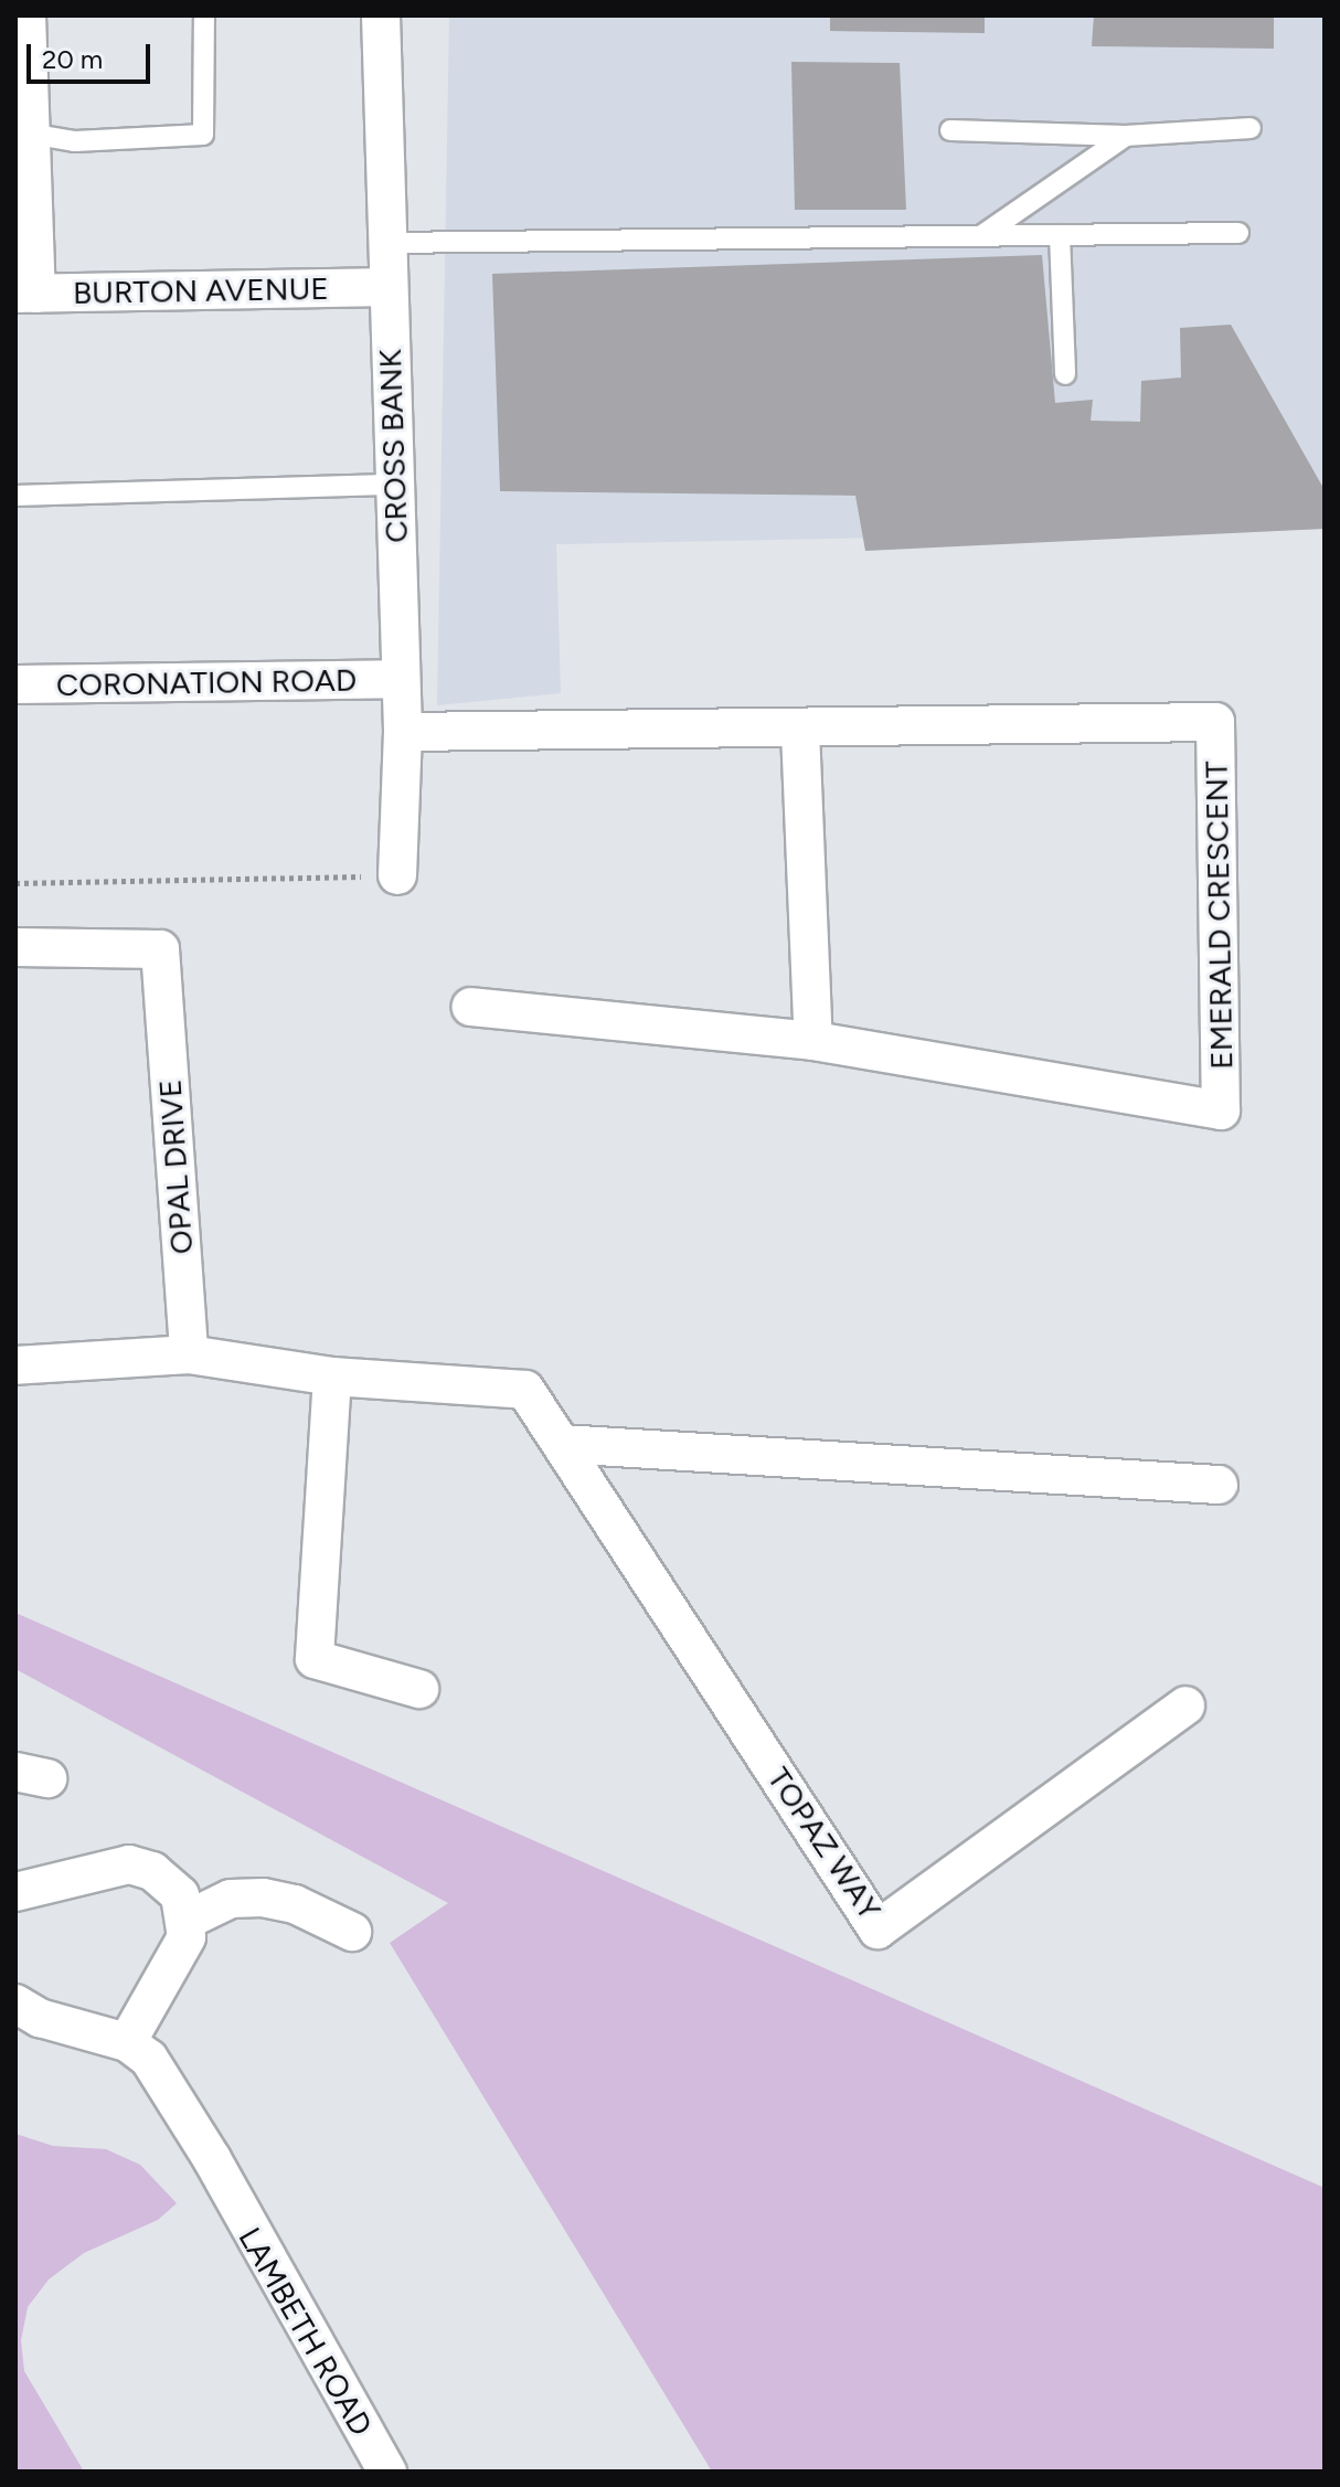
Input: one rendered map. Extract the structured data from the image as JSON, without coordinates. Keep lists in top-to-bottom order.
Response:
{
  "streets": {
    "street": [
      "BURTON AVENUE",
      "CROSS BANK",
      "CORONATION ROAD",
      "EMERALD CRESCENT",
      "OPAL DRIVE",
      "TOPAZ WAY",
      "LAMBETH ROAD"
    ]
  },
  "crossings": [
    ["BURTON AVENUE", "CROSS BANK"],
    ["CROSS BANK", "CORONATION ROAD"],
    ["CROSS BANK", "EMERALD CRESCENT"],
    ["OPAL DRIVE", "TOPAZ WAY"]
  ],
  "scale_bar": "20 m"
}
